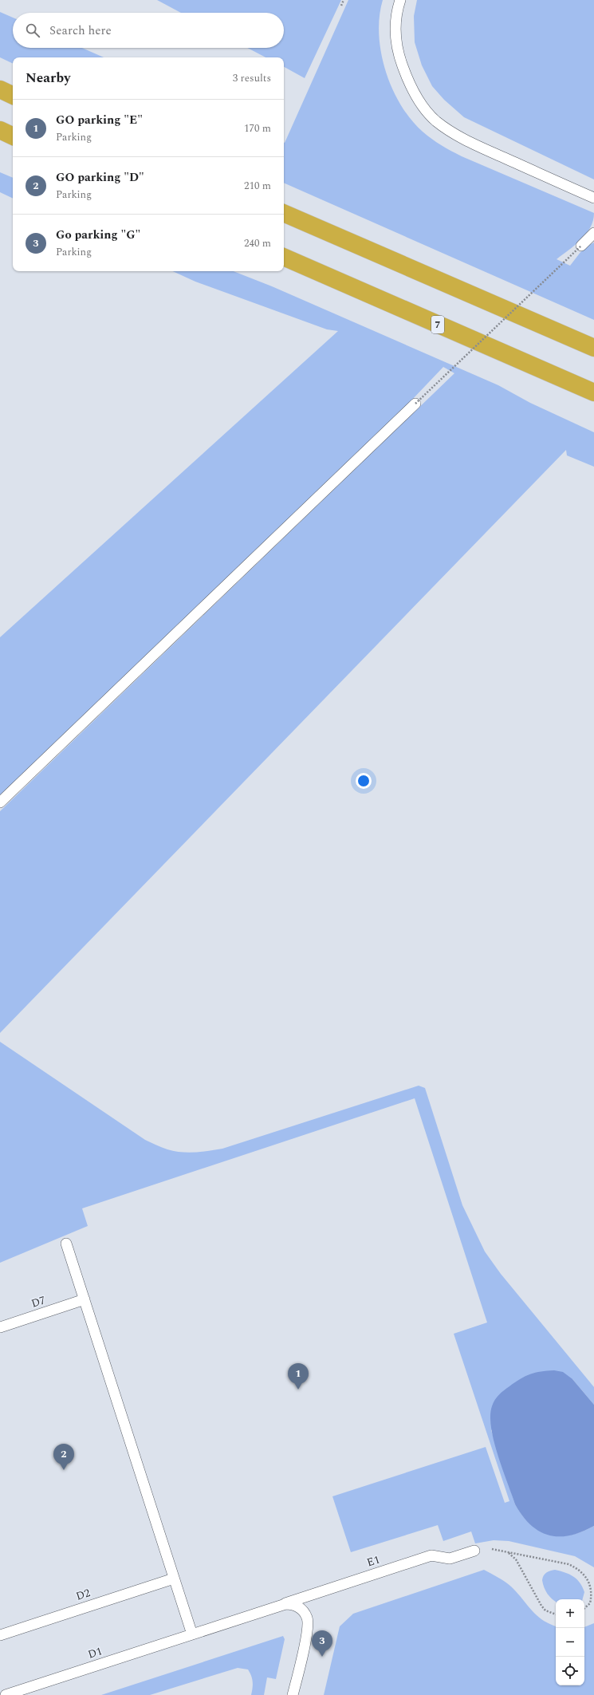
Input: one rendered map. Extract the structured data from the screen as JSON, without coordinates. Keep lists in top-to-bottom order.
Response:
{
  "streets": {
    "highway": ["7"],
    "lane": [
      "D7",
      "E1",
      "D2",
      "D1"
    ]
  },
  "crossings": [
    ["E1", "D1"]
  ],
  "page": {
    "search": "Search here",
    "heading": ["Nearby", "3 results"],
    "list": [
      {
        "mark": "1",
        "name": "GO parking \"E\"",
        "note": "Parking",
        "value": "170 m"
      },
      {
        "mark": "2",
        "name": "GO parking \"D\"",
        "note": "Parking",
        "value": "210 m"
      },
      {
        "mark": "3",
        "name": "Go parking \"G\"",
        "note": "Parking",
        "value": "240 m"
      }
    ],
    "pins": ["1", "2", "3"],
    "map_buttons": ["+", "−"]
  }
}
